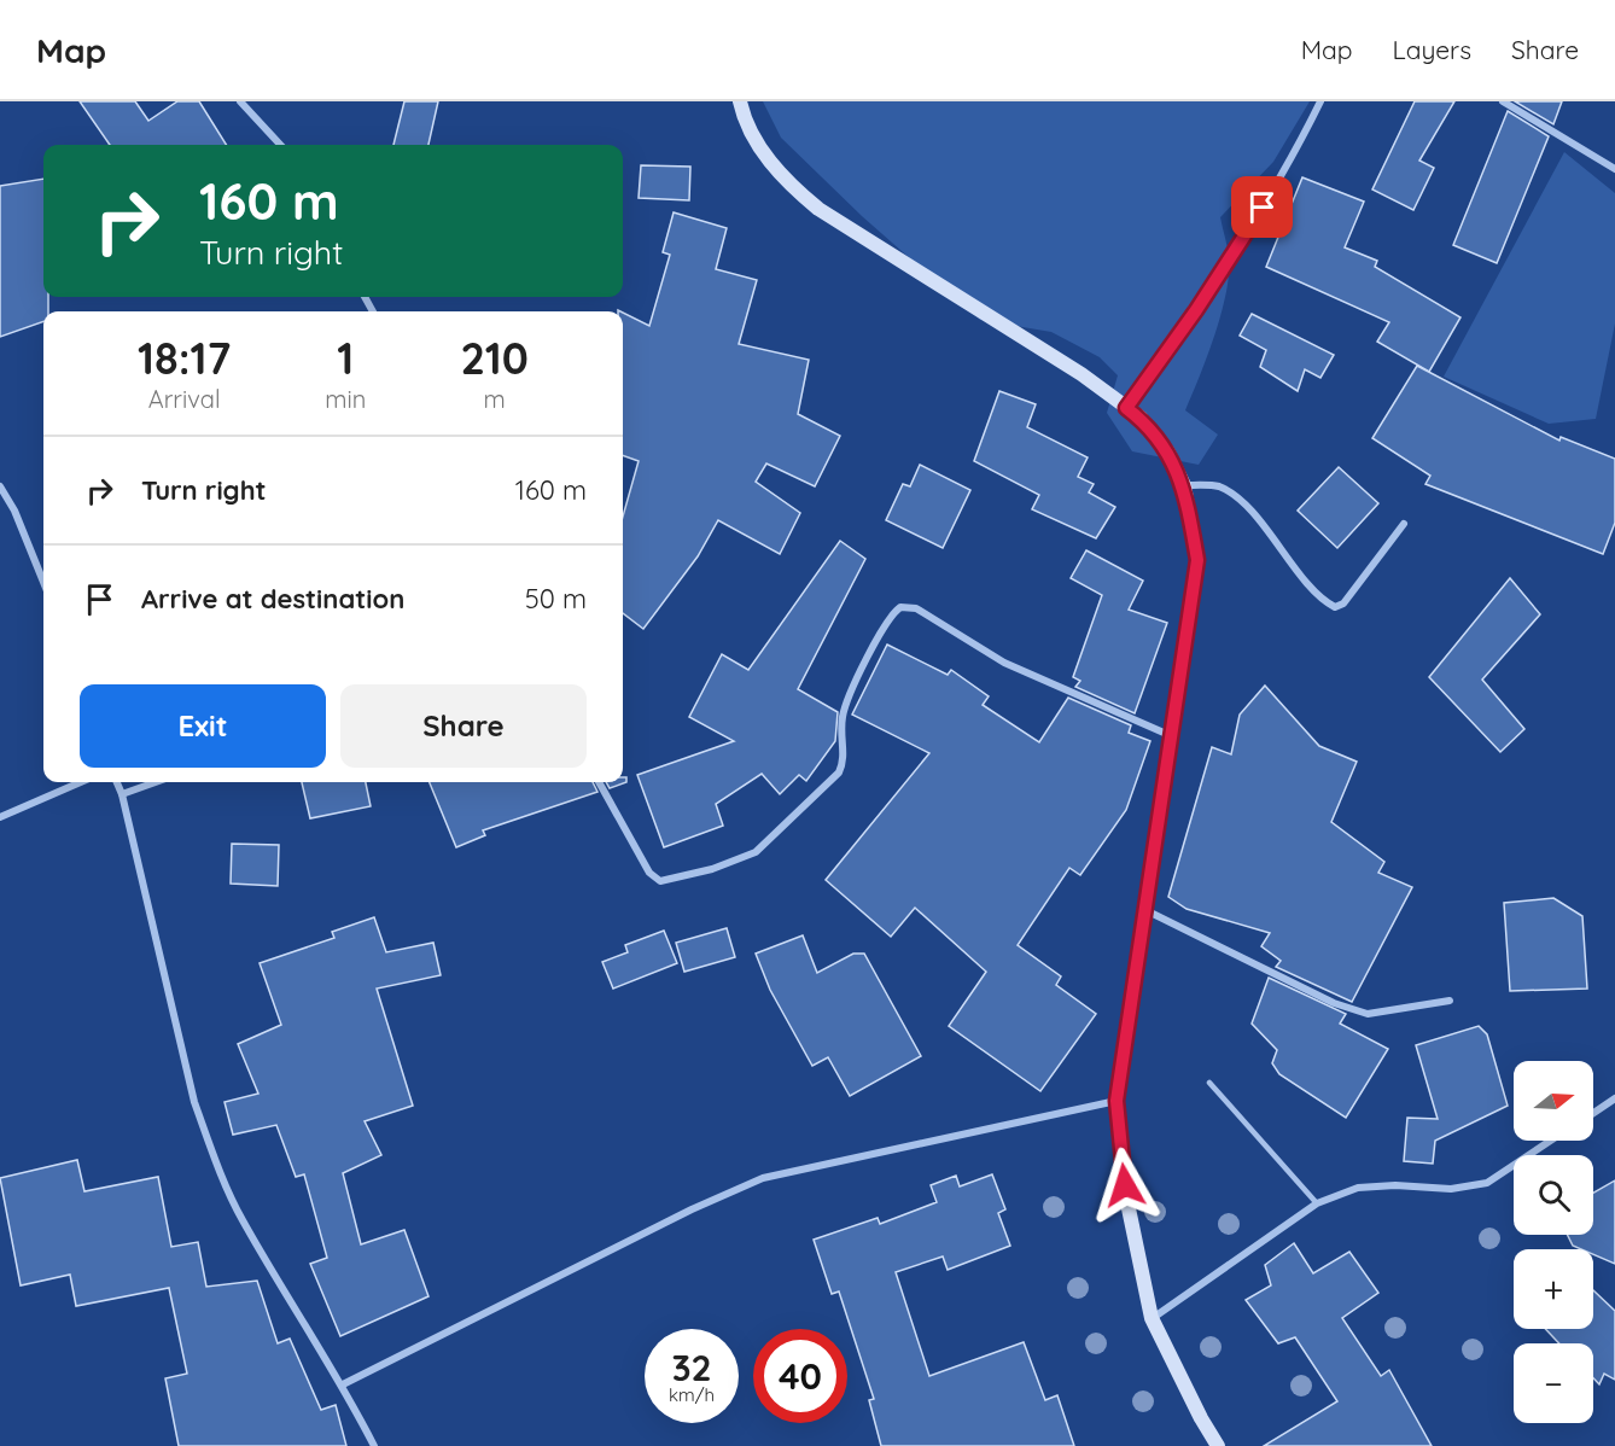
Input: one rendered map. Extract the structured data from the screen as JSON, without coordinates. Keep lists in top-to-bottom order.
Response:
{
  "north": "right",
  "page": {
    "header": "Map",
    "nav": ["Map", "Layers", "Share"],
    "turn": ["160 m", "Turn right"],
    "eta": [
      "18:17",
      "Arrival",
      "1",
      "min",
      "210",
      "m"
    ],
    "list": [
      {
        "name": "Turn right",
        "value": "160 m"
      },
      {
        "name": "Arrive at destination",
        "value": "50 m"
      }
    ],
    "buttons": ["Exit", "Share"],
    "map_buttons": ["+", "−"],
    "speed": "32 km/h",
    "limit": "40"
  }
}
